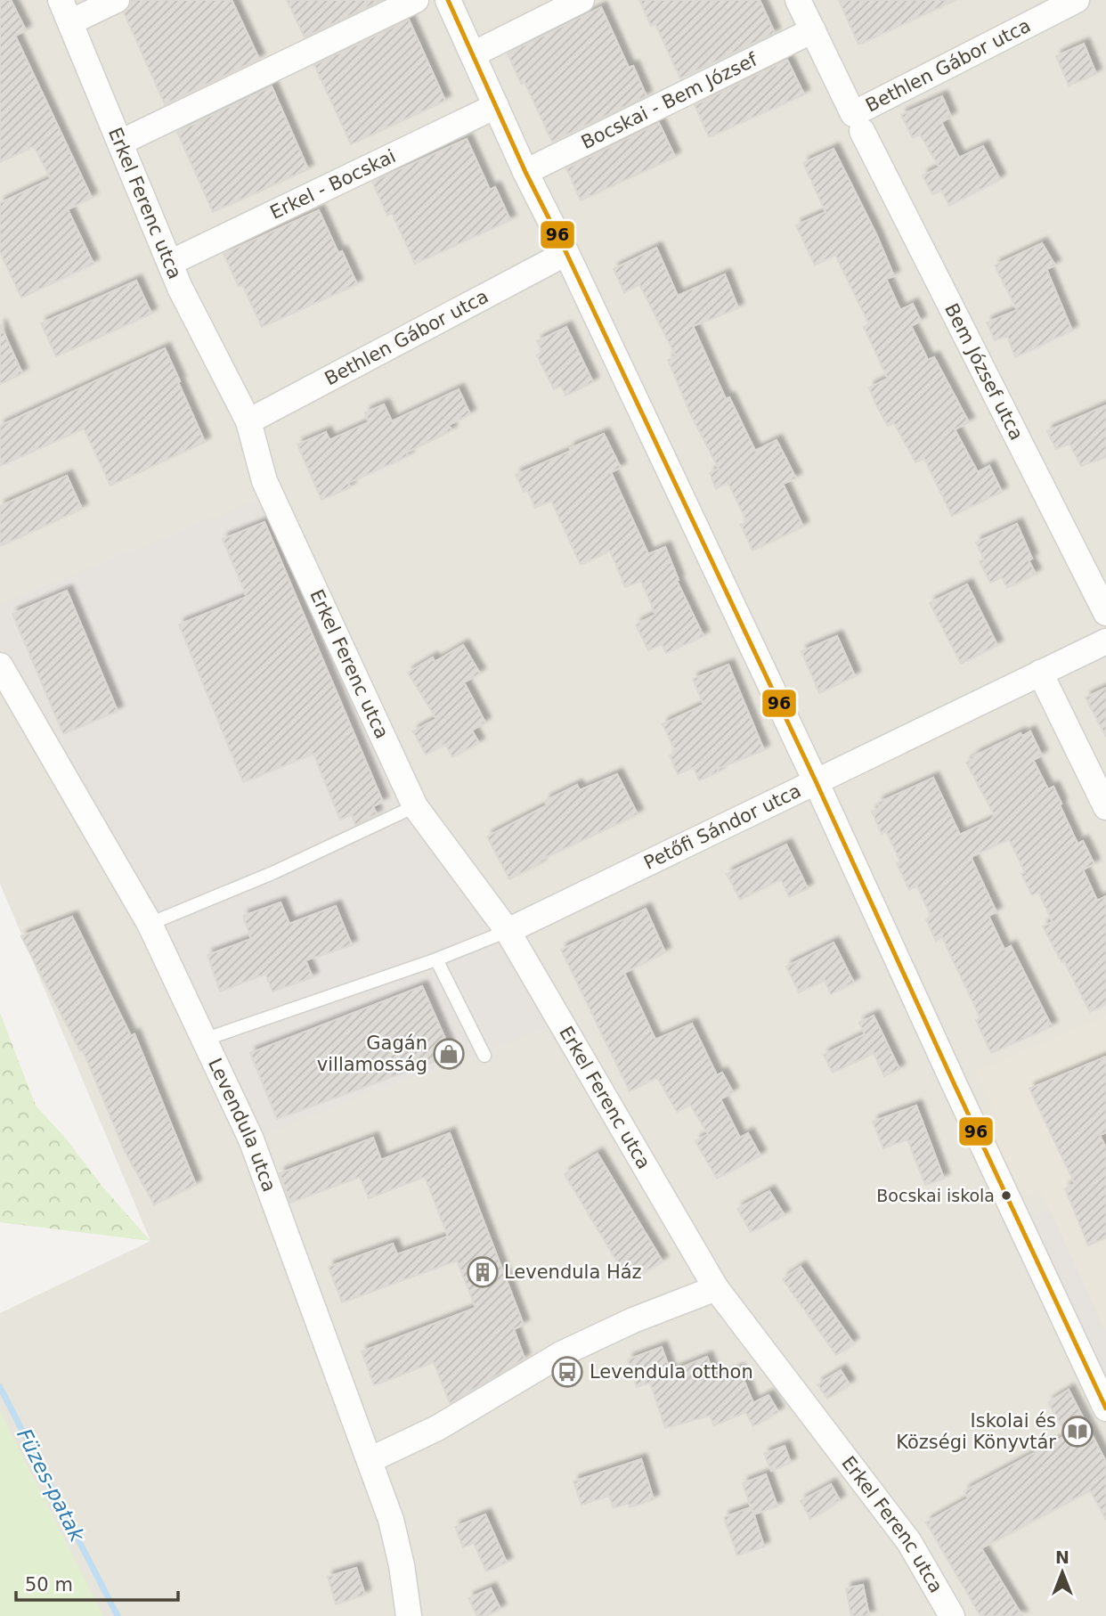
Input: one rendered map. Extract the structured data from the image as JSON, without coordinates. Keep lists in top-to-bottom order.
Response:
{
  "streets": {
    "street": [
      "Bethlen Gábor utca",
      "Bocskai - Bem József",
      "Erkel - Bocskai",
      "Erkel Ferenc utca",
      "Bem József utca",
      "Petőfi Sándor utca",
      "Levendula utca"
    ]
  },
  "crossings": [
    ["Bethlen Gábor utca", "Erkel Ferenc utca"],
    ["Bethlen Gábor utca", "Bem József utca"],
    ["Bocskai - Bem József", "Bem József utca"],
    ["Erkel - Bocskai", "Erkel Ferenc utca"],
    ["Erkel Ferenc utca", "Petőfi Sándor utca"]
  ],
  "water": ["Füzes-patak"],
  "places": {
    "shop": ["Gagán villamosság"],
    "other": ["Bocskai iskola"],
    "building": ["Levendula Ház"],
    "bus stop": ["Levendula otthon"],
    "library": ["Iskolai és Községi Könyvtár"]
  },
  "lines": ["transit line 96"],
  "scale_bar": "50 m",
  "north": "top"
}
